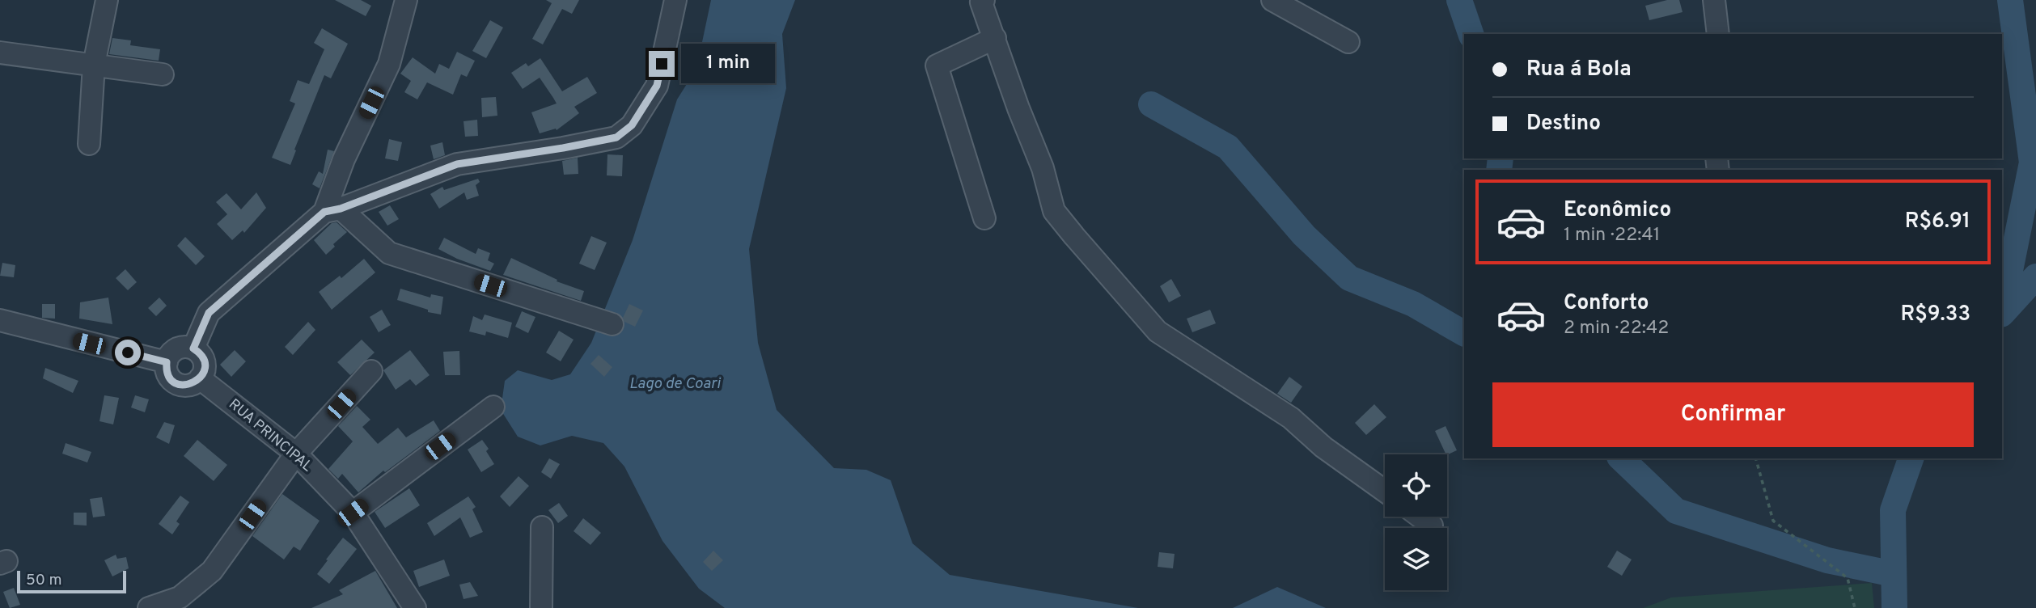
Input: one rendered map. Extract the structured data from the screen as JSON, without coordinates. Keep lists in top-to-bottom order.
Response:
{
  "streets": {
    "street": ["RUA PRINCIPAL"]
  },
  "water": ["Lago de Coari"],
  "scale_bar": "50 m",
  "page": {
    "banner": ["Rua á Bola", "Destino"],
    "bubble": "1 min",
    "list": [
      {
        "name": "Econômico",
        "note": "1 min · 22:41",
        "value": "R$6.91"
      },
      {
        "name": "Conforto",
        "note": "2 min · 22:42",
        "value": "R$9.33"
      }
    ],
    "buttons": "Confirmar",
    "scale": "50 m"
  }
}
